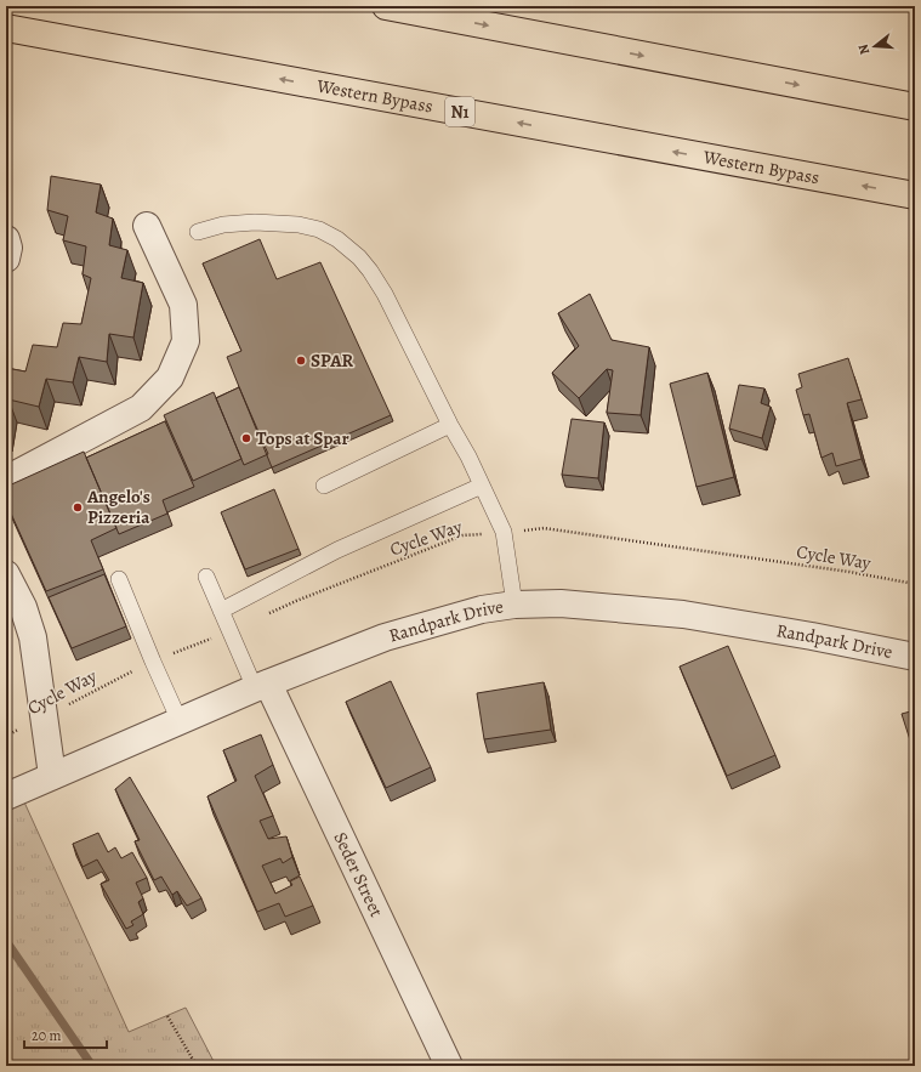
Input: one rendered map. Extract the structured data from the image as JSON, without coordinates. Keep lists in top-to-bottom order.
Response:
{
  "streets": {
    "highway": ["Western Bypass", "N1"],
    "street": ["Randpark Drive", "Seder Street"],
    "path": ["Cycle Way"]
  },
  "crossings": [
    ["Randpark Drive", "Seder Street"]
  ],
  "places": ["SPAR", "Tops at Spar", "Angelo's Pizzeria"],
  "scale_bar": "20 m",
  "north": "left"
}
